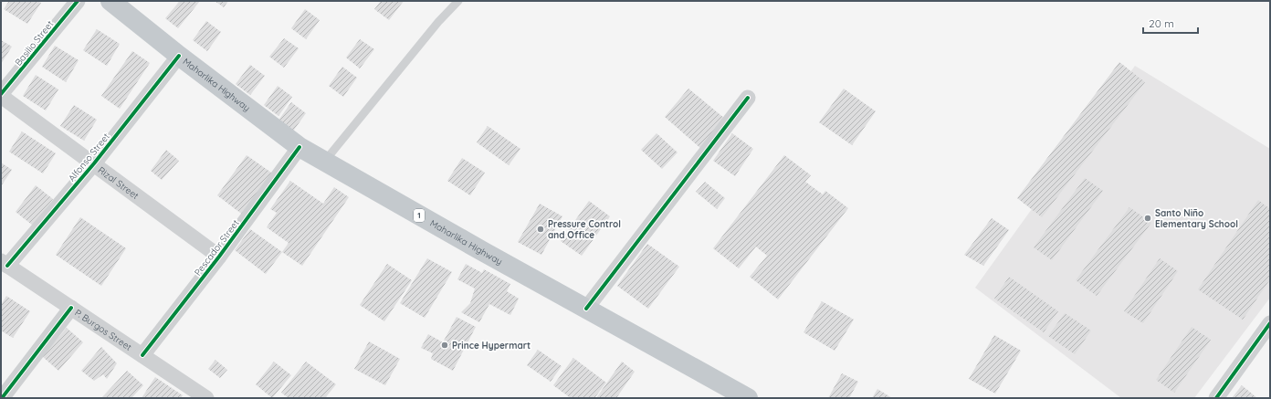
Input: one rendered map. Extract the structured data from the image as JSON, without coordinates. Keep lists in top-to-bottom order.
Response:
{
  "streets": {
    "highway": ["Maharlika Highway", "1"],
    "street": [
      "Basilio Street",
      "Alfonso Street",
      "Rizal Street",
      "Pescador Street",
      "P. Burgos Street"
    ]
  },
  "crossings": [
    ["Basilio Street", "Rizal Street"],
    ["Maharlika Highway", "Alfonso Street"],
    ["Maharlika Highway", "Pescador Street"],
    ["Alfonso Street", "Rizal Street"],
    ["Alfonso Street", "P. Burgos Street"],
    ["Rizal Street", "Pescador Street"],
    ["Pescador Street", "P. Burgos Street"]
  ],
  "places": ["Santo Niño Elementary School", "Pressure Control and Office", "Prince Hypermart"],
  "scale_bar": "20 m"
}
